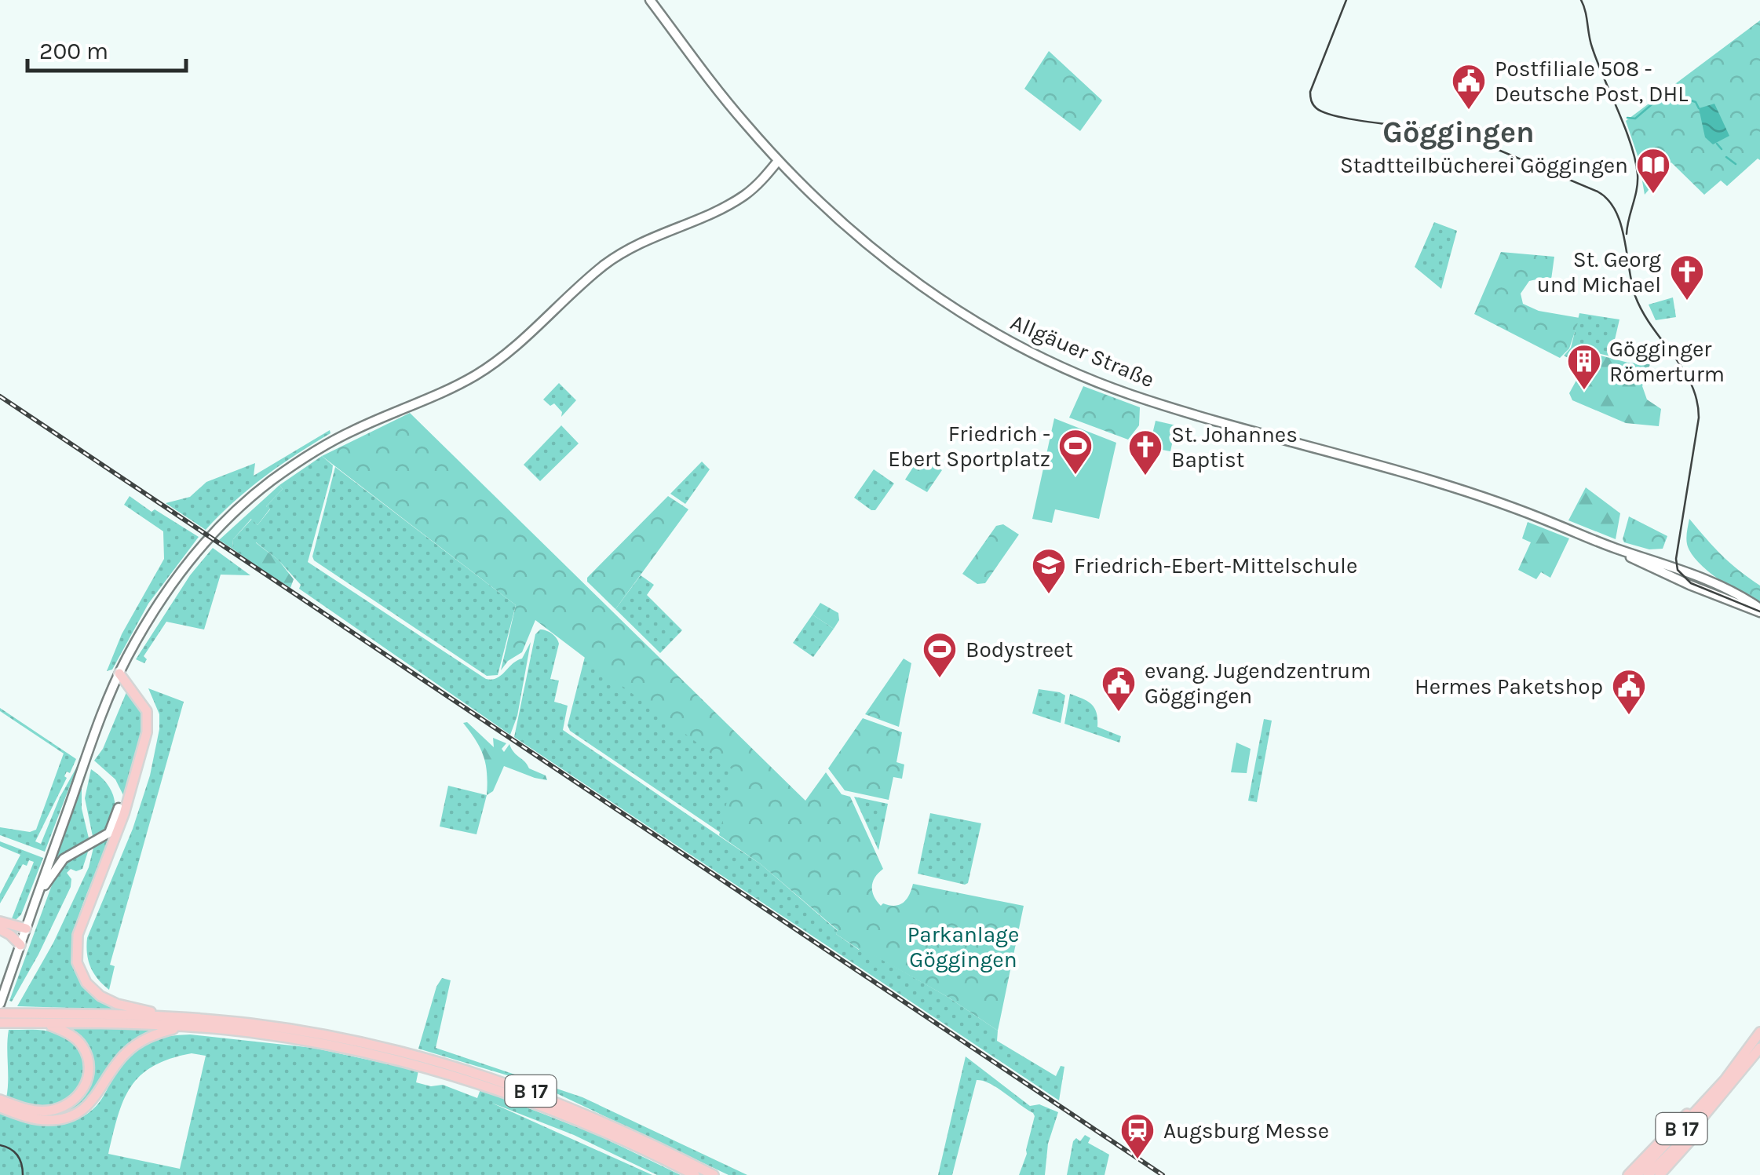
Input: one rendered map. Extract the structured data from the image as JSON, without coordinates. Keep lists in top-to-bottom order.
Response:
{
  "streets": {
    "highway": ["B 17"],
    "main road": ["Allgäuer Straße"]
  },
  "districts": ["Göggingen"],
  "parks": ["Parkanlage Göggingen"],
  "places": {
    "public building": ["Postfiliale 508 - Deutsche Post, DHL", "evang. Jugendzentrum Göggingen", "Hermes Paketshop"],
    "library": ["Stadtteilbücherei Göggingen"],
    "church": ["St. Georg und Michael", "St. Johannes Baptist"],
    "building": ["Gögginger Römerturm"],
    "sports": ["Friedrich - Ebert Sportplatz", "Bodystreet"],
    "school or university": ["Friedrich-Ebert-Mittelschule"],
    "station": ["Augsburg Messe"]
  },
  "scale_bar": "200 m"
}
